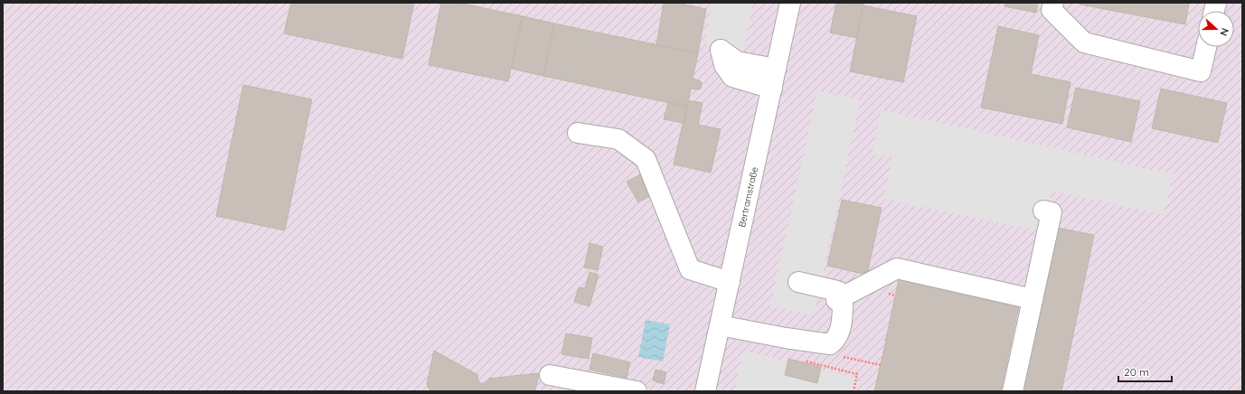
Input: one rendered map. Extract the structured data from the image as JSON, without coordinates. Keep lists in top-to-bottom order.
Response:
{
  "streets": {
    "street": ["Bertramstraße"]
  },
  "scale_bar": "20 m",
  "north": "right"
}
